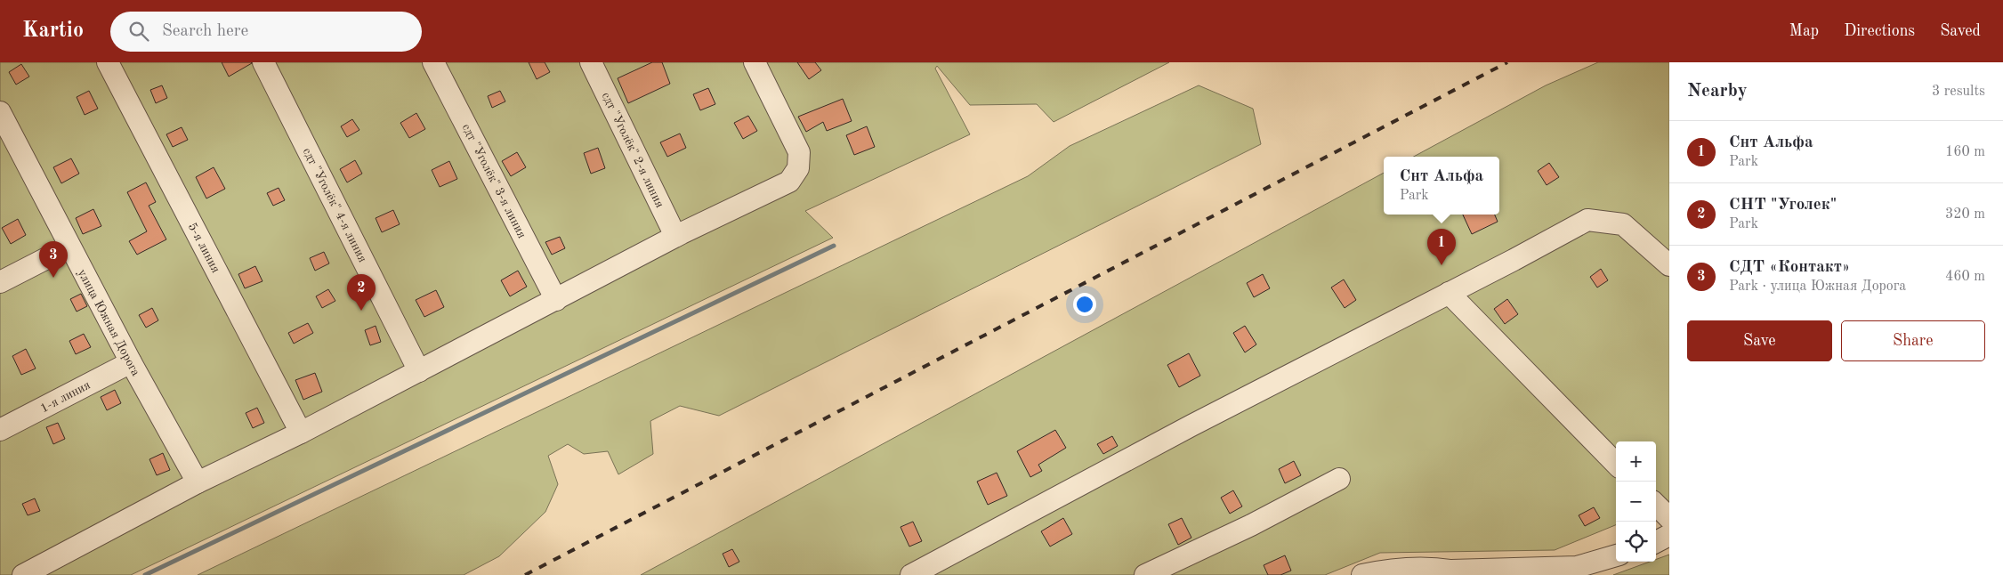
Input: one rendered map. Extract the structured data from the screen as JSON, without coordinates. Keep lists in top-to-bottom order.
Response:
{
  "streets": {
    "street": [
      "сдт \"Уголёк\" 2-я линия",
      "сдт \"Уголёк\" 3-я линия",
      "сдт \"Уголёк\" 4-я линия",
      "5-я линия",
      "улица Южная Дорога",
      "1-я линия"
    ]
  },
  "crossings": [
    ["улица Южная Дорога", "1-я линия"]
  ],
  "page": {
    "header": "Kartio",
    "search": "Search here",
    "nav": ["Map", "Directions", "Saved"],
    "heading": ["Nearby", "3 results"],
    "list": [
      {
        "mark": "1",
        "name": "Снт Альфа",
        "note": "Park",
        "value": "160 m"
      },
      {
        "mark": "2",
        "name": "СНТ \"Уголек\"",
        "note": "Park",
        "value": "320 m"
      },
      {
        "mark": "3",
        "name": "СДТ «Контакт»",
        "note": "Park · улица Южная Дорога",
        "value": "460 m"
      }
    ],
    "popup": ["Снт Альфа", "Park"],
    "pins": ["1", "3", "2"],
    "buttons": ["Save", "Share"],
    "map_buttons": ["+", "−"]
  }
}
